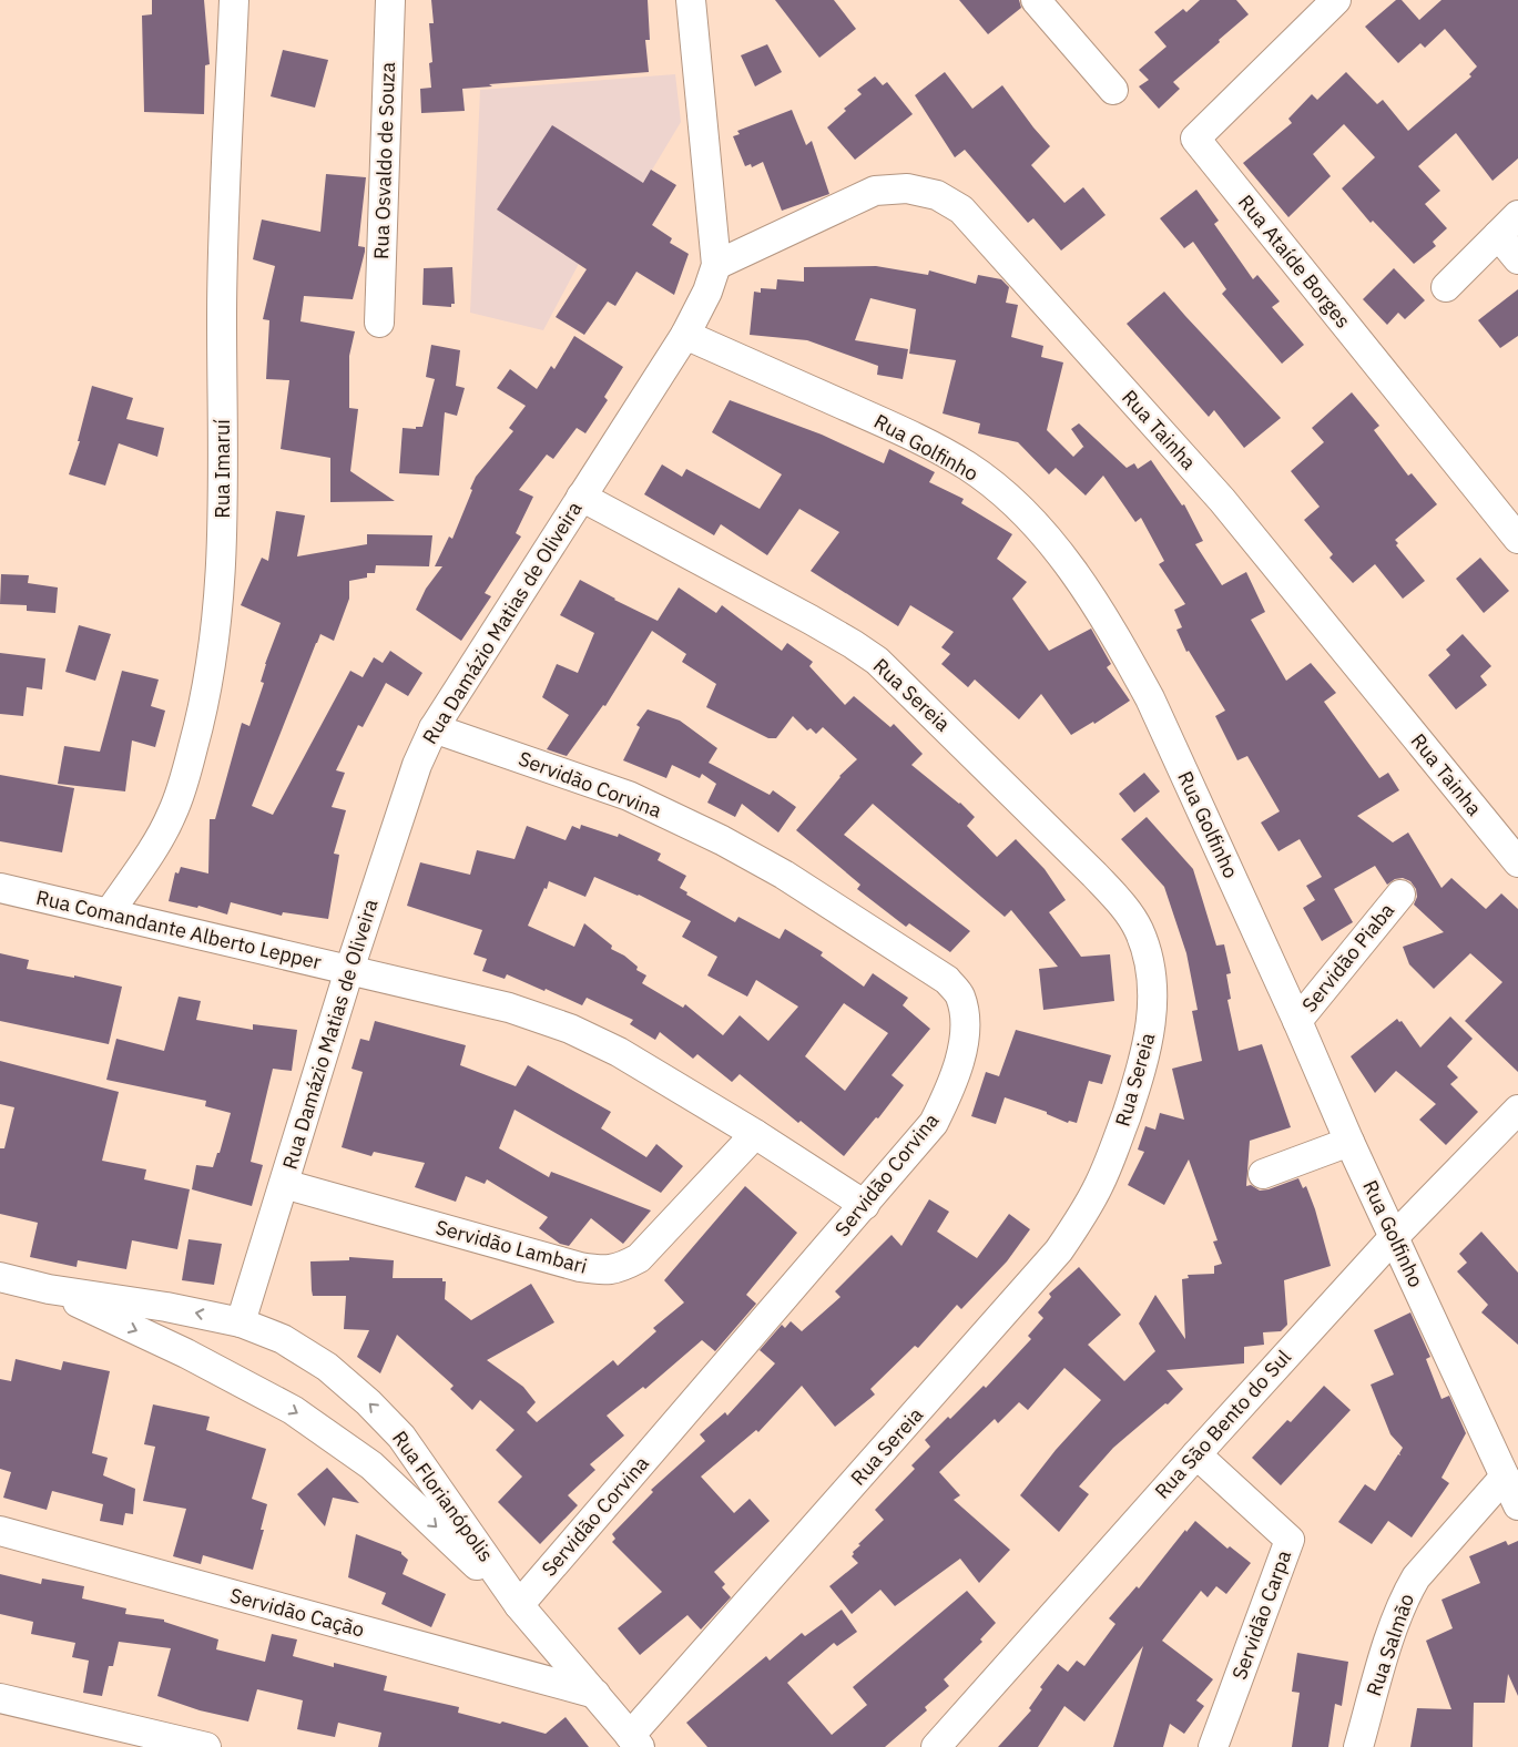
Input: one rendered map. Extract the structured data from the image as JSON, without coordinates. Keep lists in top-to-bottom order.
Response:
{
  "streets": {
    "street": [
      "Rua Osvaldo de Souza",
      "Rua Ataíde Borges",
      "Rua Tainha",
      "Rua Golfinho",
      "Rua Imaruí",
      "Rua Damázio Matias de Oliveira",
      "Rua Sereia",
      "Servidão Corvina",
      "Rua Comandante Alberto Lepper",
      "Servidão Piaba",
      "Servidão Lambari",
      "Rua São Bento do Sul",
      "Rua Florianópolis",
      "Servidão Cação",
      "Servidão Carpa",
      "Rua Salmão"
    ]
  },
  "crossings": [
    ["Rua Tainha", "Rua Damázio Matias de Oliveira"],
    ["Rua Golfinho", "Rua Damázio Matias de Oliveira"],
    ["Rua Golfinho", "Servidão Piaba"],
    ["Rua Golfinho", "Rua São Bento do Sul"],
    ["Rua Golfinho", "Rua Salmão"],
    ["Rua Imaruí", "Rua Comandante Alberto Lepper"],
    ["Rua Damázio Matias de Oliveira", "Rua Sereia"],
    ["Rua Damázio Matias de Oliveira", "Servidão Corvina"],
    ["Rua Damázio Matias de Oliveira", "Rua Comandante Alberto Lepper"],
    ["Rua Damázio Matias de Oliveira", "Servidão Lambari"],
    ["Rua Damázio Matias de Oliveira", "Rua Florianópolis"],
    ["Rua Sereia", "Rua Florianópolis"],
    ["Servidão Corvina", "Rua Comandante Alberto Lepper"],
    ["Servidão Corvina", "Rua Florianópolis"],
    ["Rua Comandante Alberto Lepper", "Servidão Lambari"],
    ["Rua São Bento do Sul", "Servidão Carpa"],
    ["Rua Florianópolis", "Servidão Cação"]
  ]
}
